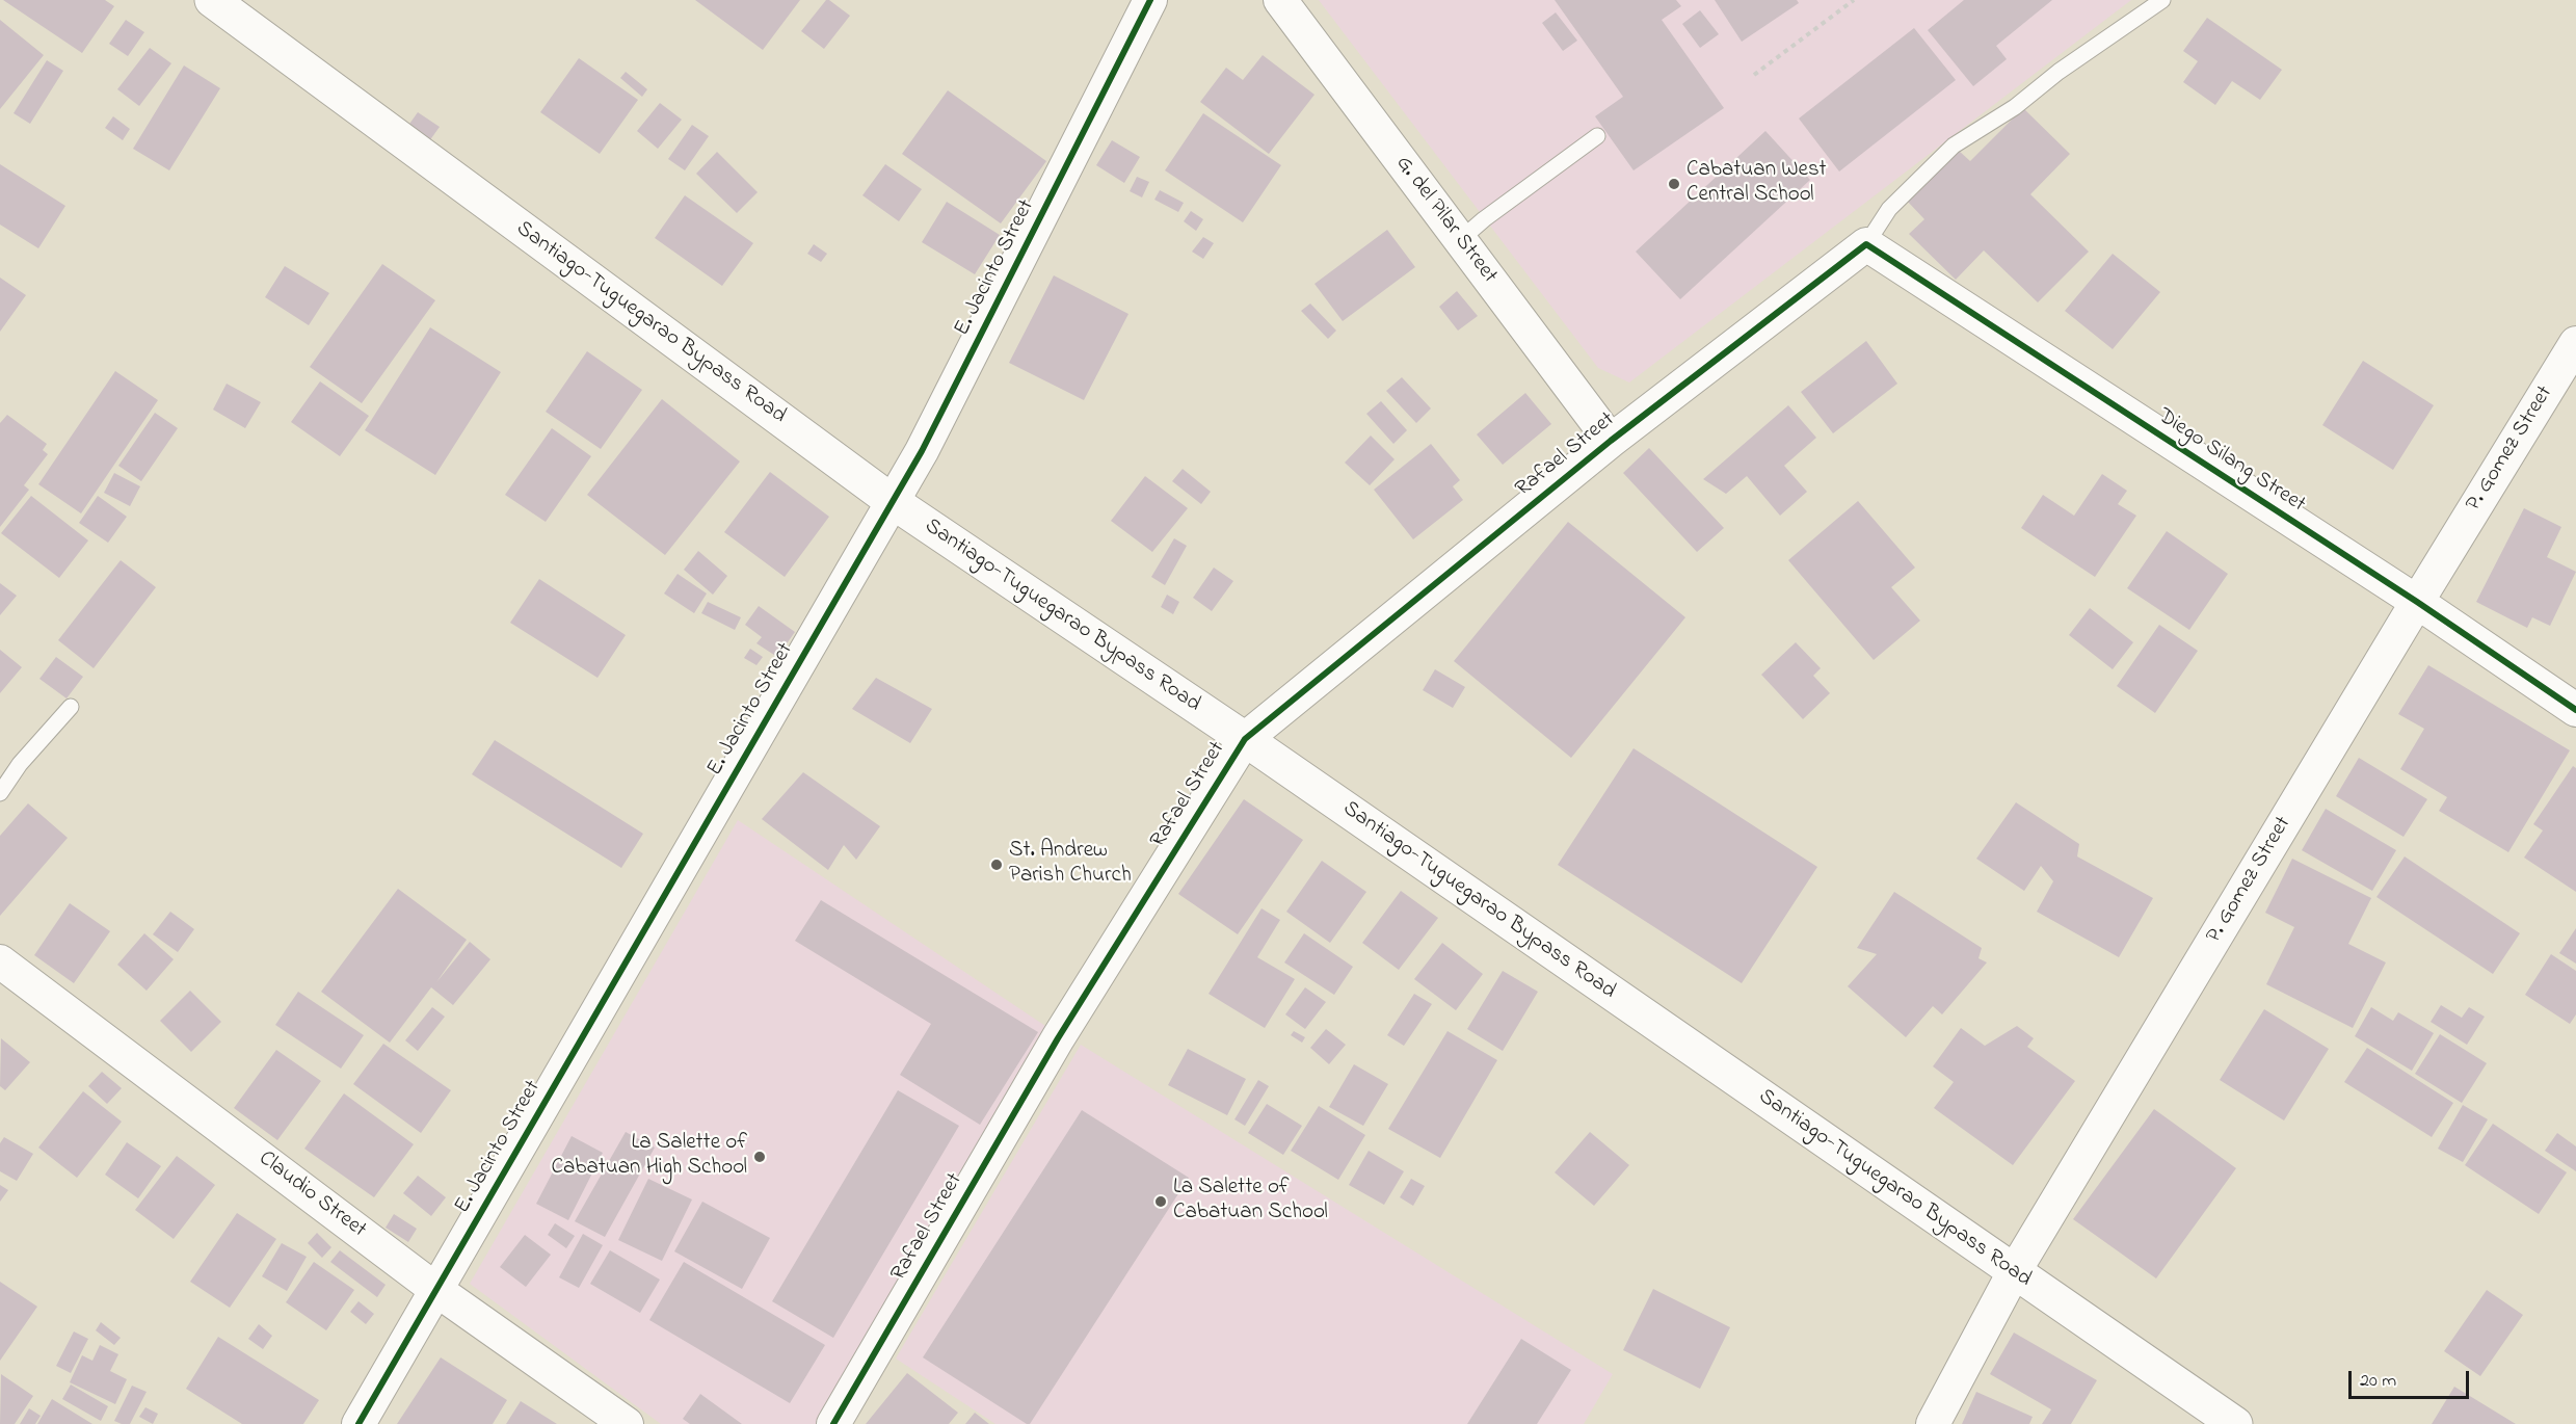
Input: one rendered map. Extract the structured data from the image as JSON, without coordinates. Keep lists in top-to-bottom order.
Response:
{
  "streets": {
    "highway": ["Santiago-Tuguegarao Bypass Road"],
    "street": [
      "G. del Pilar Street",
      "E. Jacinto Street",
      "P. Gomez Street",
      "Rafael Street",
      "Diego Silang Street",
      "Claudio Street"
    ]
  },
  "crossings": [
    ["G. del Pilar Street", "Rafael Street"],
    ["E. Jacinto Street", "Santiago-Tuguegarao Bypass Road"],
    ["E. Jacinto Street", "Claudio Street"],
    ["Santiago-Tuguegarao Bypass Road", "P. Gomez Street"],
    ["Santiago-Tuguegarao Bypass Road", "Rafael Street"],
    ["P. Gomez Street", "Diego Silang Street"],
    ["Rafael Street", "Diego Silang Street"]
  ],
  "places": [
    "Cabatuan West Central School",
    "St. Andrew Parish Church",
    "La Salette of Cabatuan High School",
    "La Salette of Cabatuan School"
  ],
  "scale_bar": "20 m"
}
